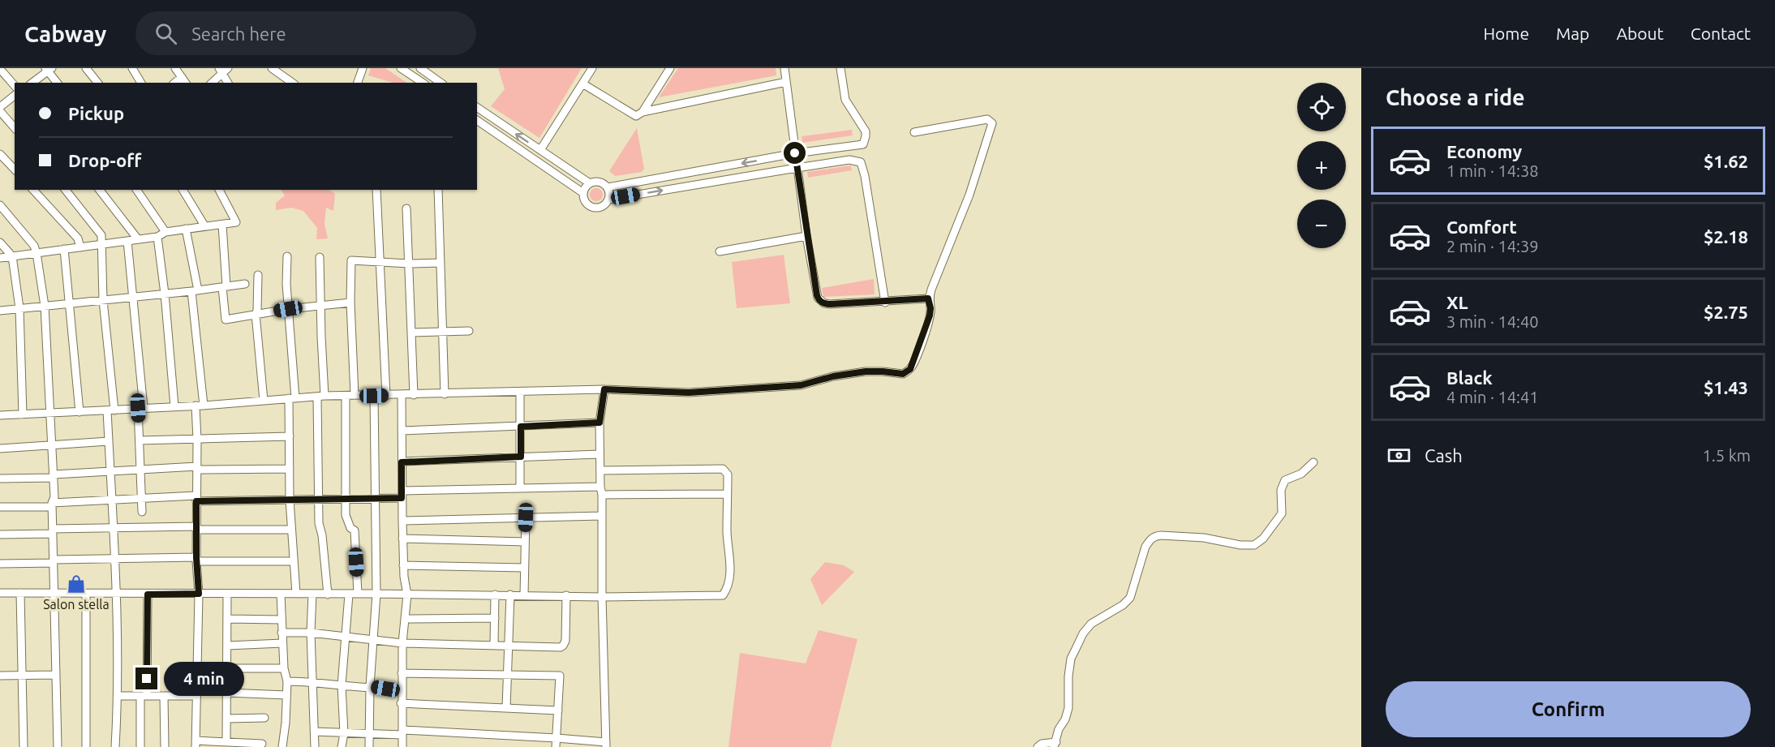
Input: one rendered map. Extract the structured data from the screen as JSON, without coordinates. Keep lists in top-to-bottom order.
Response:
{
  "places": {
    "shop": ["Salon stella"]
  },
  "page": {
    "header": "Cabway",
    "search": "Search here",
    "nav": [
      "Home",
      "Map",
      "About",
      "Contact"
    ],
    "heading": "Choose a ride",
    "map_buttons": ["+", "−"],
    "banner": ["Pickup", "Drop-off"],
    "list": [
      {
        "name": "Economy",
        "note": "1 min · 14:38",
        "value": "$1.62"
      },
      {
        "name": "Comfort",
        "note": "2 min · 14:39",
        "value": "$2.18"
      },
      {
        "name": "XL",
        "note": "3 min · 14:40",
        "value": "$2.75"
      },
      {
        "name": "Black",
        "note": "4 min · 14:41",
        "value": "$1.43"
      }
    ],
    "pay": ["Cash", "1.5 km"],
    "bubble": "4 min",
    "buttons": "Confirm"
  }
}
